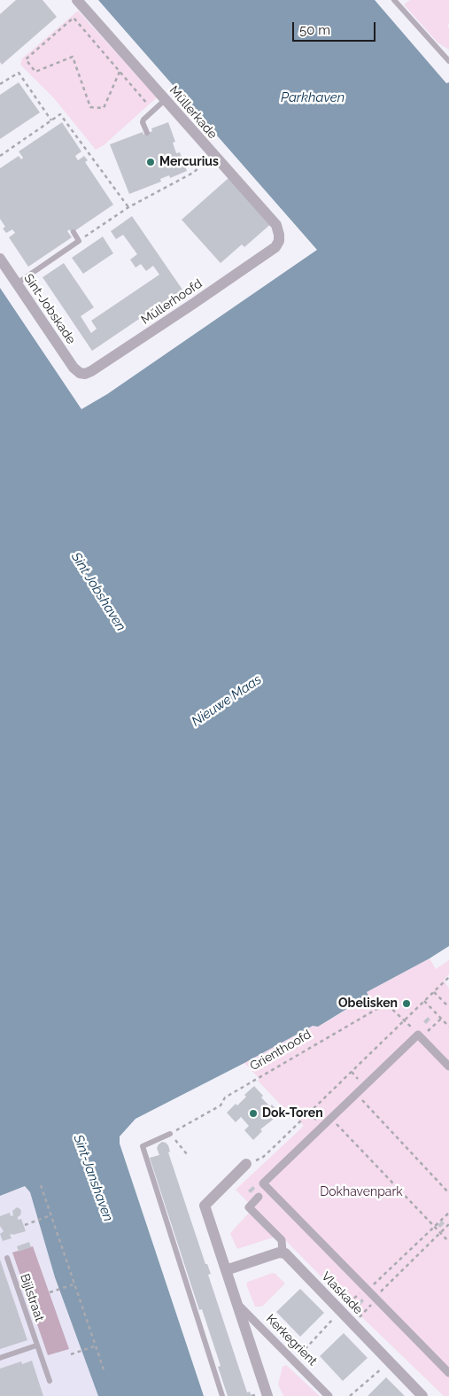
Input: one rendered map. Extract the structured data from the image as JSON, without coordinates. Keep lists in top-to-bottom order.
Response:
{
  "streets": {
    "street": [
      "Müllerkade",
      "Müllerhoofd",
      "Sint-Jobskade",
      "Vlaskade",
      "Kerkegrient"
    ],
    "lane": ["Bijlstraat"],
    "path": ["Grienthoofd"]
  },
  "crossings": [
    ["Müllerkade", "Müllerhoofd"],
    ["Müllerhoofd", "Sint-Jobskade"]
  ],
  "water": [
    "Parkhaven",
    "Sint Jobshaven",
    "Nieuwe Maas",
    "Sint-Janshaven"
  ],
  "parks": ["Dokhavenpark"],
  "places": ["Mercurius", "Obelisken", "Dok-Toren"],
  "scale_bar": "50 m"
}
